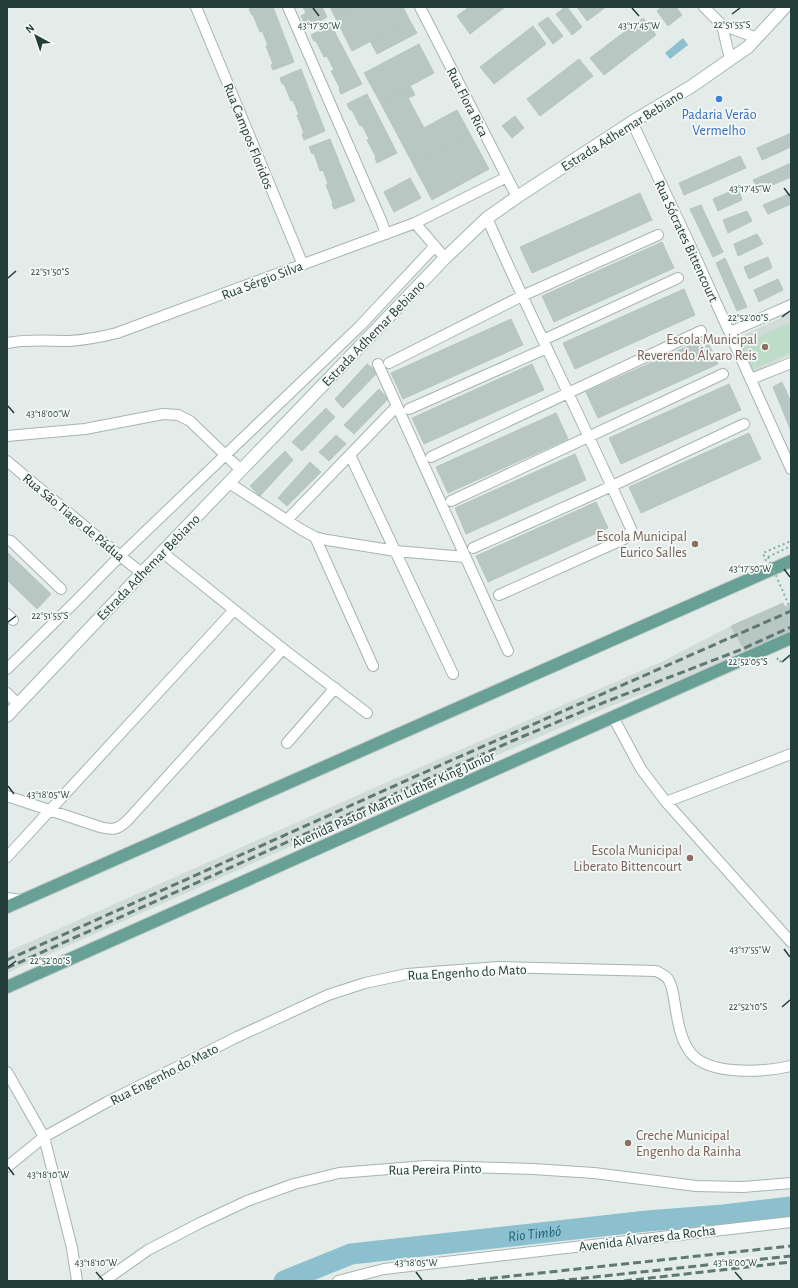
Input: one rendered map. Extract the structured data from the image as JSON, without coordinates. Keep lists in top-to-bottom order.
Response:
{
  "streets": {
    "main road": ["Estrada Adhemar Bebiano", "Avenida Pastor Martin Luther King Junior"],
    "street": [
      "Rua Flora Rica",
      "Rua Campos Floridos",
      "Rua Sócrates Bittencourt",
      "Rua Sérgio Silva",
      "Rua São Tiago de Pádua",
      "Rua Engenho do Mato",
      "Rua Pereira Pinto",
      "Avenida Álvares da Rocha"
    ]
  },
  "crossings": [
    ["Rua Flora Rica", "Estrada Adhemar Bebiano"],
    ["Rua Flora Rica", "Rua Sérgio Silva"],
    ["Estrada Adhemar Bebiano", "Rua Sócrates Bittencourt"],
    ["Estrada Adhemar Bebiano", "Rua São Tiago de Pádua"],
    ["Rua Campos Floridos", "Rua Sérgio Silva"]
  ],
  "water": ["Rio Timbó"],
  "places": [
    "Padaria Verão Vermelho",
    "Escola Municipal Reverendo Álvaro Reis",
    "Escola Municipal Eurico Salles",
    "Escola Municipal Liberato Bittencourt",
    "Creche Municipal Engenho da Rainha"
  ],
  "north": "top left",
  "coordinates": [
    "22°51'55\"S",
    "43°17'50\"W",
    "43°17'45\"W",
    "22°51'50\"S",
    "22°52'00\"S",
    "43°18'00\"W",
    "22°52'05\"S",
    "43°18'05\"W",
    "43°17'55\"W",
    "22°52'10\"S",
    "43°18'10\"W"
  ]
}
